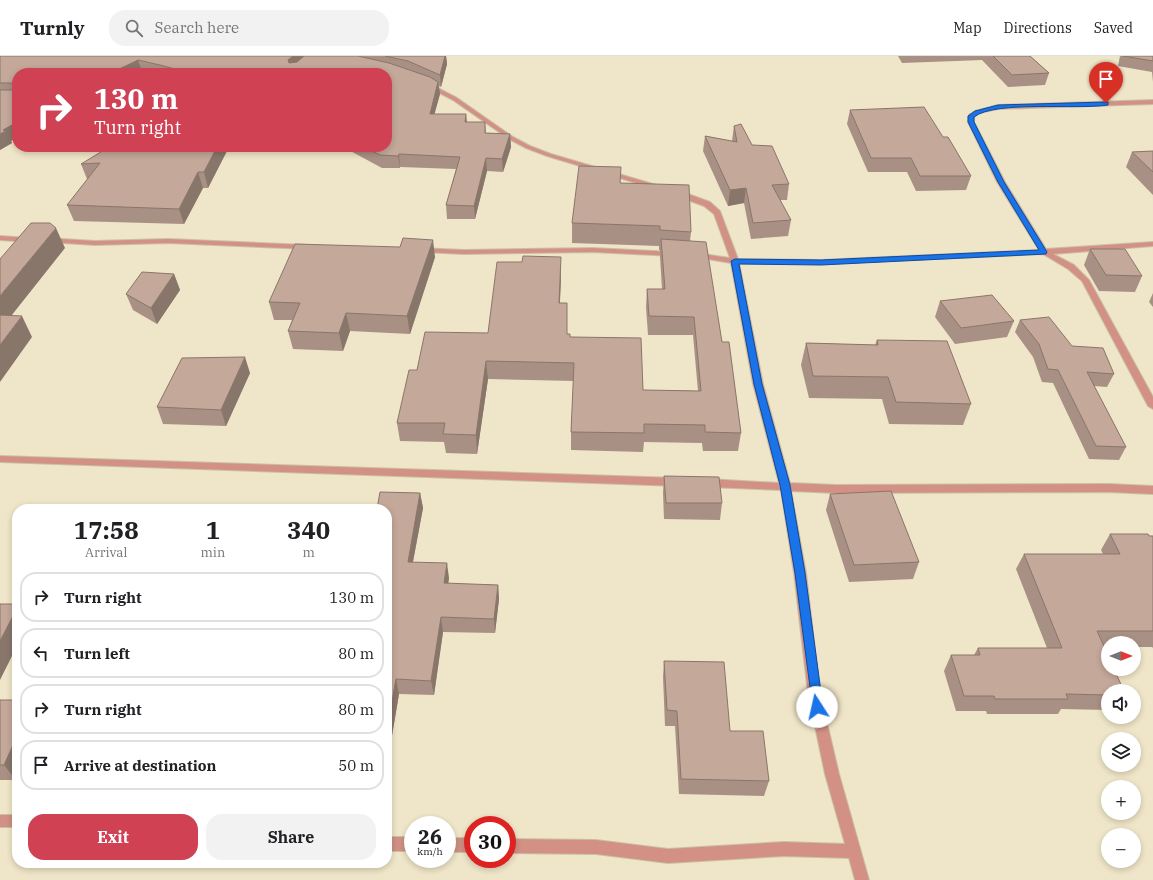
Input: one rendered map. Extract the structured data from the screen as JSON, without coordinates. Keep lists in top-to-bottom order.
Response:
{
  "north": "right",
  "page": {
    "header": "Turnly",
    "search": "Search here",
    "nav": ["Map", "Directions", "Saved"],
    "turn": ["130 m", "Turn right"],
    "eta": [
      "17:58",
      "Arrival",
      "1",
      "min",
      "340",
      "m"
    ],
    "list": [
      {
        "name": "Turn right",
        "value": "130 m"
      },
      {
        "name": "Turn left",
        "value": "80 m"
      },
      {
        "name": "Turn right",
        "value": "80 m"
      },
      {
        "name": "Arrive at destination",
        "value": "50 m"
      }
    ],
    "map_buttons": ["+", "−"],
    "buttons": ["Exit", "Share"],
    "speed": "26 km/h",
    "limit": "30"
  }
}
